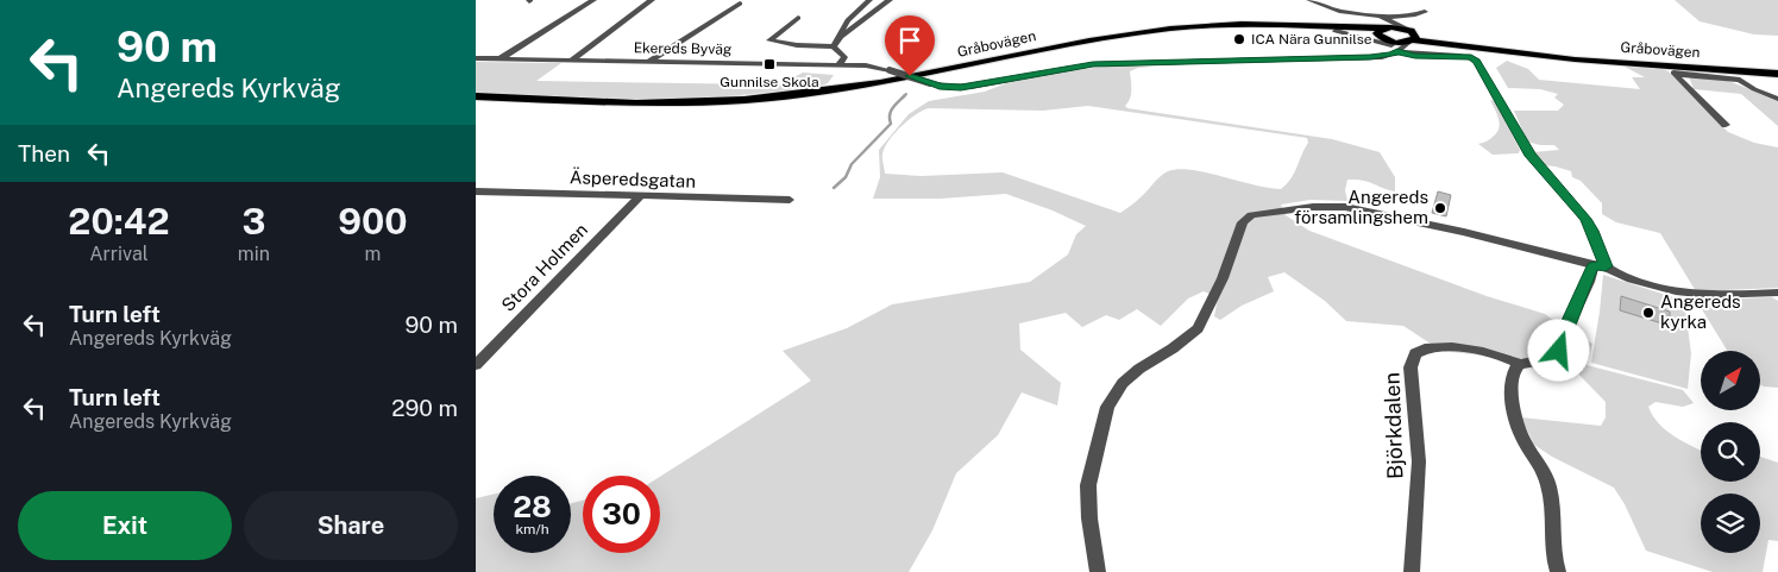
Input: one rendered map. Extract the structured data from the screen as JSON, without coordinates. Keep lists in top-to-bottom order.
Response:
{
  "streets": {
    "main road": ["Gråbovägen"],
    "street": [
      "Ekereds Byväg",
      "Äsperedsgatan",
      "Stora Holmen",
      "Björkdalen"
    ]
  },
  "crossings": [
    ["Gråbovägen", "Ekereds Byväg"],
    ["Äsperedsgatan", "Stora Holmen"]
  ],
  "places": {
    "other": ["ICA Nära Gunnilse", "Angereds församlingshem", "Angereds kyrka"],
    "transit": ["Gunnilse Skola"]
  },
  "north": "top right",
  "page": {
    "turn": ["90 m", "Angereds Kyrkväg"],
    "then": "Then",
    "eta": [
      "20:42",
      "Arrival",
      "3",
      "min",
      "900",
      "m"
    ],
    "list": [
      {
        "name": "Turn left",
        "note": "Angereds Kyrkväg",
        "value": "90 m"
      },
      {
        "name": "Turn left",
        "note": "Angereds Kyrkväg",
        "value": "290 m"
      }
    ],
    "speed": "28 km/h",
    "limit": "30",
    "buttons": ["Exit", "Share"]
  }
}
